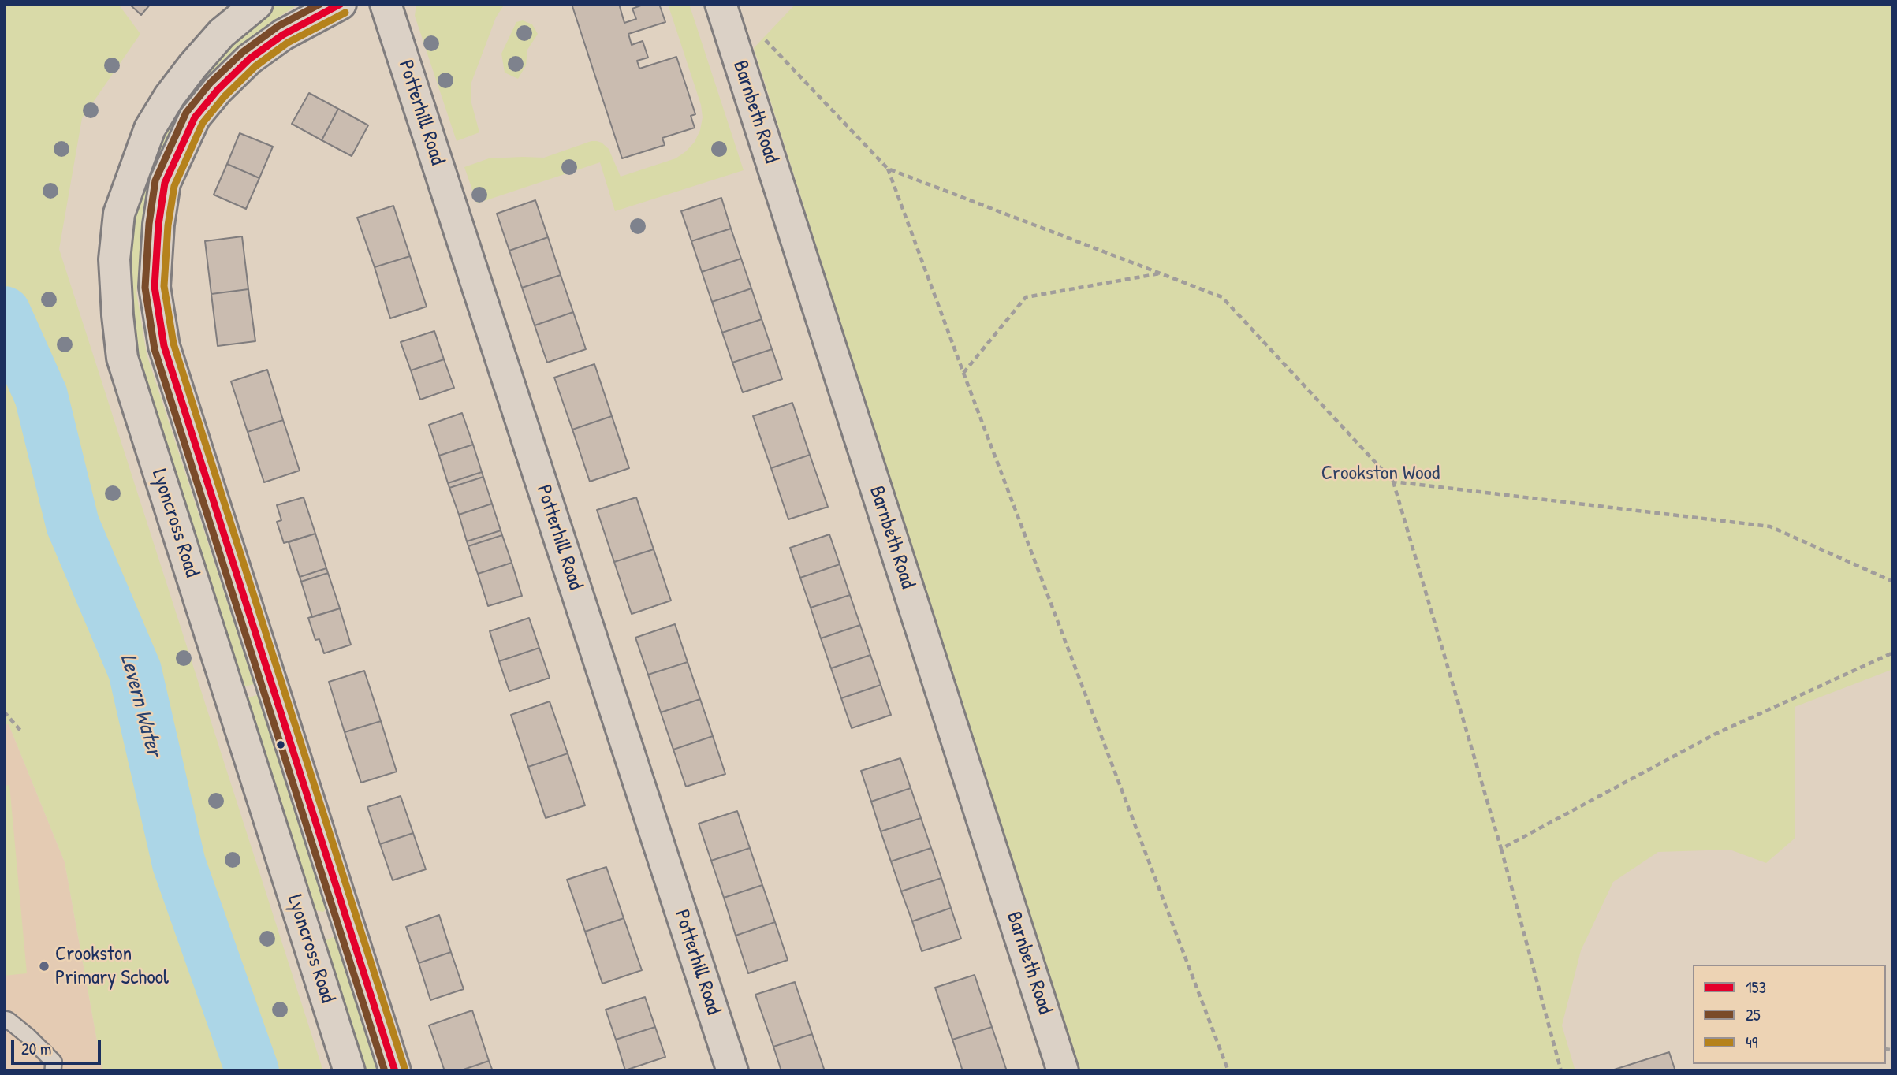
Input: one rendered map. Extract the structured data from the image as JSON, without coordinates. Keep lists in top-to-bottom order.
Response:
{
  "streets": {
    "street": ["Barnbeth Road", "Potterhill Road", "Lyoncross Road"]
  },
  "water": ["Levern Water"],
  "parks": ["Crookston Wood"],
  "places": ["Crookston Primary School"],
  "lines": ["transit line 153", "transit line 25", "transit line 49"],
  "legend": ["153", "25", "49"],
  "scale_bar": "20 m"
}
